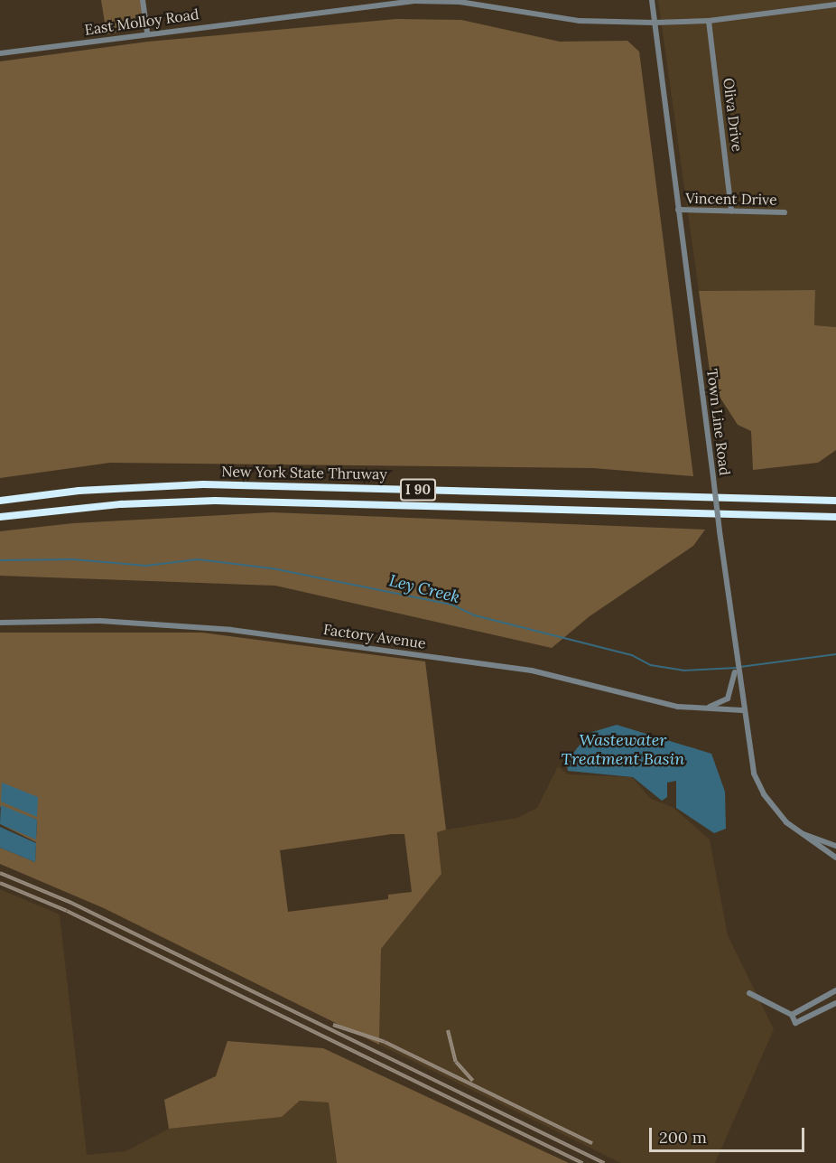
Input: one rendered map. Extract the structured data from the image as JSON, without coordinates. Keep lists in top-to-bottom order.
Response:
{
  "streets": {
    "highway": ["New York State Thruway", "I 90"],
    "street": [
      "East Molloy Road",
      "Oliva Drive",
      "Vincent Drive",
      "Town Line Road",
      "Factory Avenue"
    ]
  },
  "crossings": [
    ["East Molloy Road", "Oliva Drive"],
    ["East Molloy Road", "Town Line Road"],
    ["Oliva Drive", "Vincent Drive"],
    ["Vincent Drive", "Town Line Road"]
  ],
  "water": ["Ley Creek", "Wastewater Treatment Basin"],
  "scale_bar": "200 m"
}
